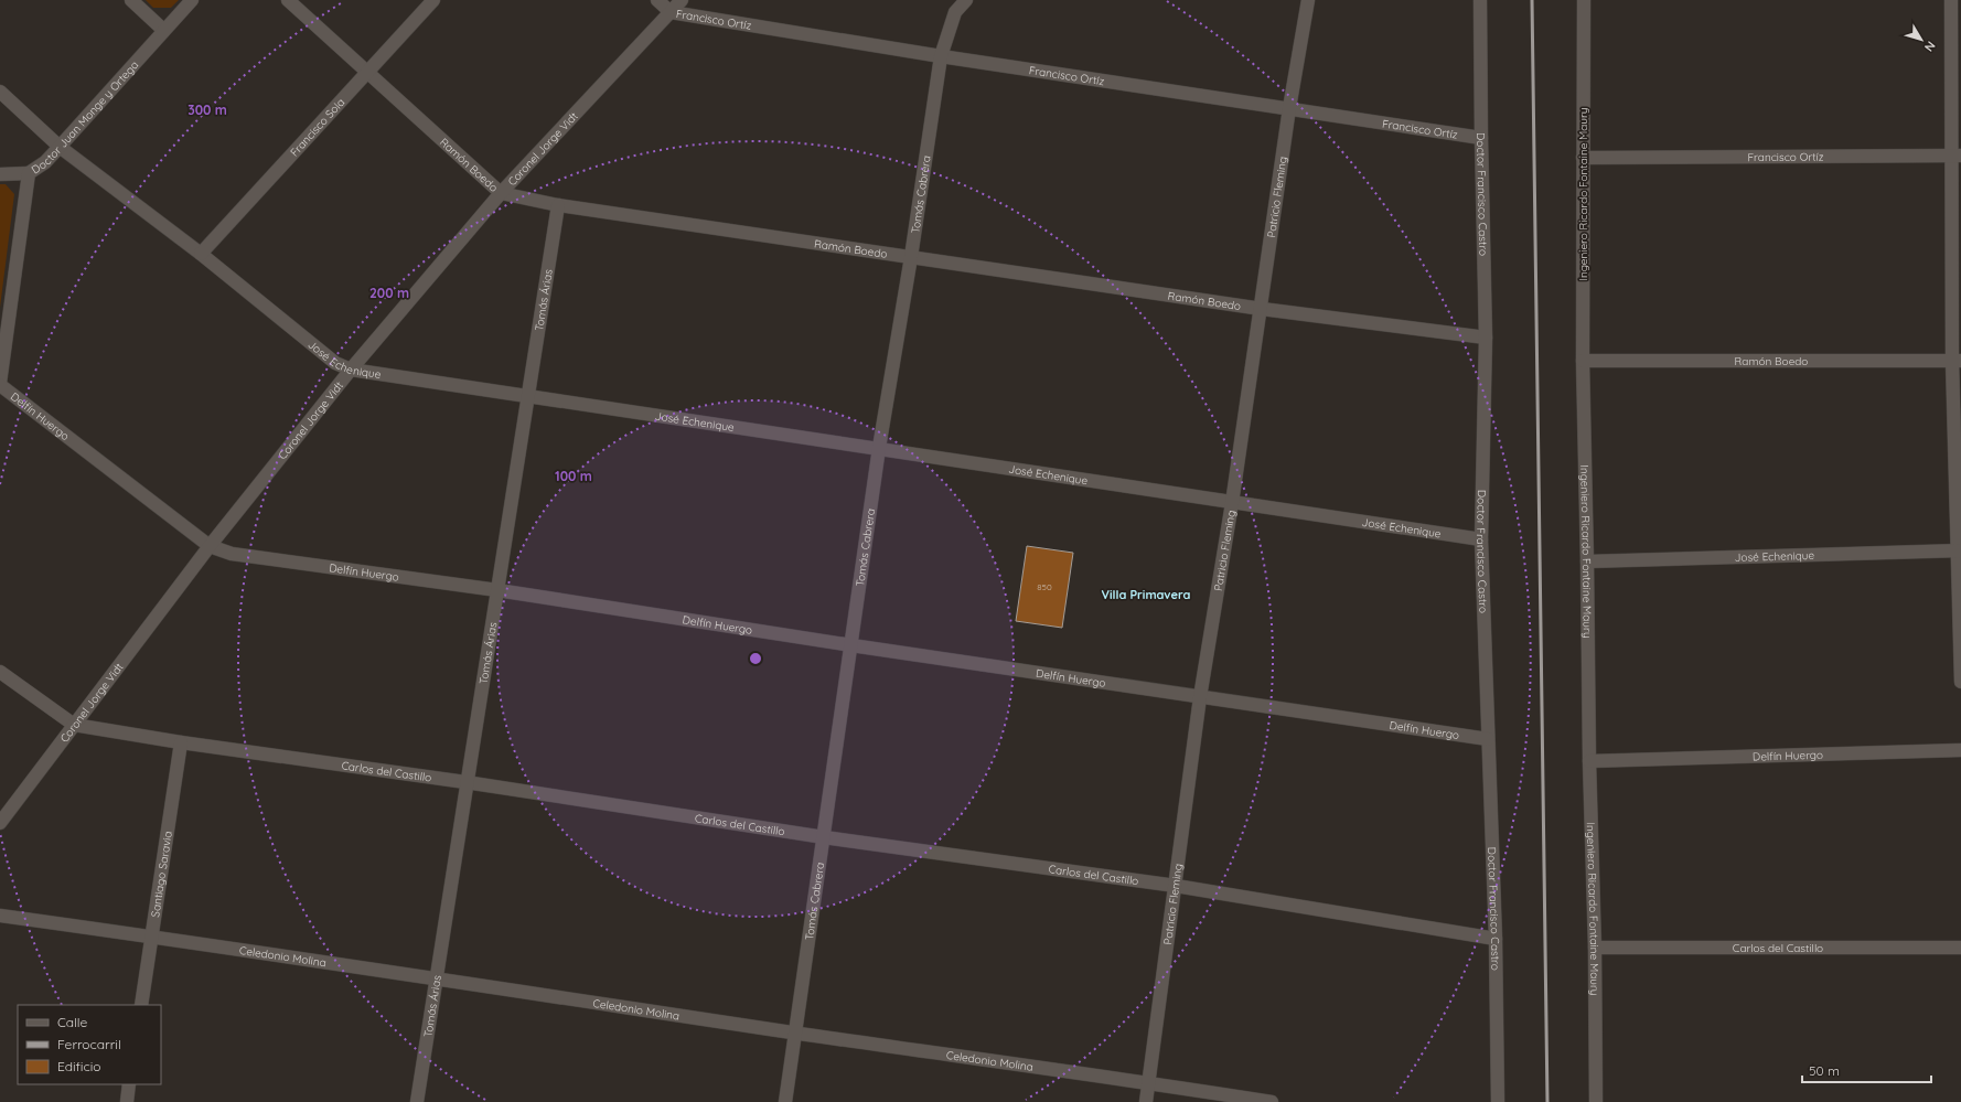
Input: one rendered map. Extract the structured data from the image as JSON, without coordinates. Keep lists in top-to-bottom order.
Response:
{
  "streets": {
    "street": [
      "Francisco Ortíz",
      "Doctor Juan Monge y Ortega",
      "Francisco Sola",
      "Coronel Jorge Vidt",
      "Ramón Boedo",
      "Tomás Cabrera",
      "Doctor Francisco Castro",
      "Ingeniero Ricardo Fontaine Maury",
      "Patricio Fleming",
      "Tomás Árias",
      "José Echenique",
      "Delfín Huergo",
      "Carlos del Castillo",
      "Santiago Saravia",
      "Celedonio Molina"
    ]
  },
  "crossings": [
    ["Francisco Ortíz", "Coronel Jorge Vidt"],
    ["Francisco Ortíz", "Tomás Cabrera"],
    ["Francisco Ortíz", "Doctor Francisco Castro"],
    ["Francisco Ortíz", "Ingeniero Ricardo Fontaine Maury"],
    ["Francisco Ortíz", "Patricio Fleming"],
    ["Doctor Juan Monge y Ortega", "José Echenique"],
    ["Doctor Juan Monge y Ortega", "Delfín Huergo"],
    ["Francisco Sola", "Ramón Boedo"],
    ["Francisco Sola", "José Echenique"],
    ["Coronel Jorge Vidt", "Ramón Boedo"],
    ["Coronel Jorge Vidt", "José Echenique"],
    ["Coronel Jorge Vidt", "Delfín Huergo"],
    ["Coronel Jorge Vidt", "Carlos del Castillo"],
    ["Ramón Boedo", "Tomás Cabrera"],
    ["Ramón Boedo", "Doctor Francisco Castro"],
    ["Ramón Boedo", "Ingeniero Ricardo Fontaine Maury"],
    ["Ramón Boedo", "Patricio Fleming"],
    ["Ramón Boedo", "Tomás Árias"],
    ["Tomás Cabrera", "José Echenique"],
    ["Tomás Cabrera", "Delfín Huergo"],
    ["Tomás Cabrera", "Carlos del Castillo"],
    ["Tomás Cabrera", "Celedonio Molina"],
    ["Doctor Francisco Castro", "José Echenique"],
    ["Doctor Francisco Castro", "Delfín Huergo"],
    ["Doctor Francisco Castro", "Carlos del Castillo"],
    ["Ingeniero Ricardo Fontaine Maury", "José Echenique"],
    ["Ingeniero Ricardo Fontaine Maury", "Delfín Huergo"],
    ["Ingeniero Ricardo Fontaine Maury", "Carlos del Castillo"],
    ["Patricio Fleming", "José Echenique"],
    ["Patricio Fleming", "Delfín Huergo"],
    ["Patricio Fleming", "Carlos del Castillo"],
    ["Patricio Fleming", "Celedonio Molina"],
    ["Tomás Árias", "José Echenique"],
    ["Tomás Árias", "Delfín Huergo"],
    ["Tomás Árias", "Carlos del Castillo"],
    ["Tomás Árias", "Celedonio Molina"],
    ["Carlos del Castillo", "Santiago Saravia"],
    ["Santiago Saravia", "Celedonio Molina"]
  ],
  "districts": ["Villa Primavera"],
  "house_numbers": ["850"],
  "legend": ["Calle", "Ferrocarril", "Edificio"],
  "scale_bar": "50 m",
  "north": "bottom right",
  "rings": ["300 m", "200 m", "100 m"]
}
